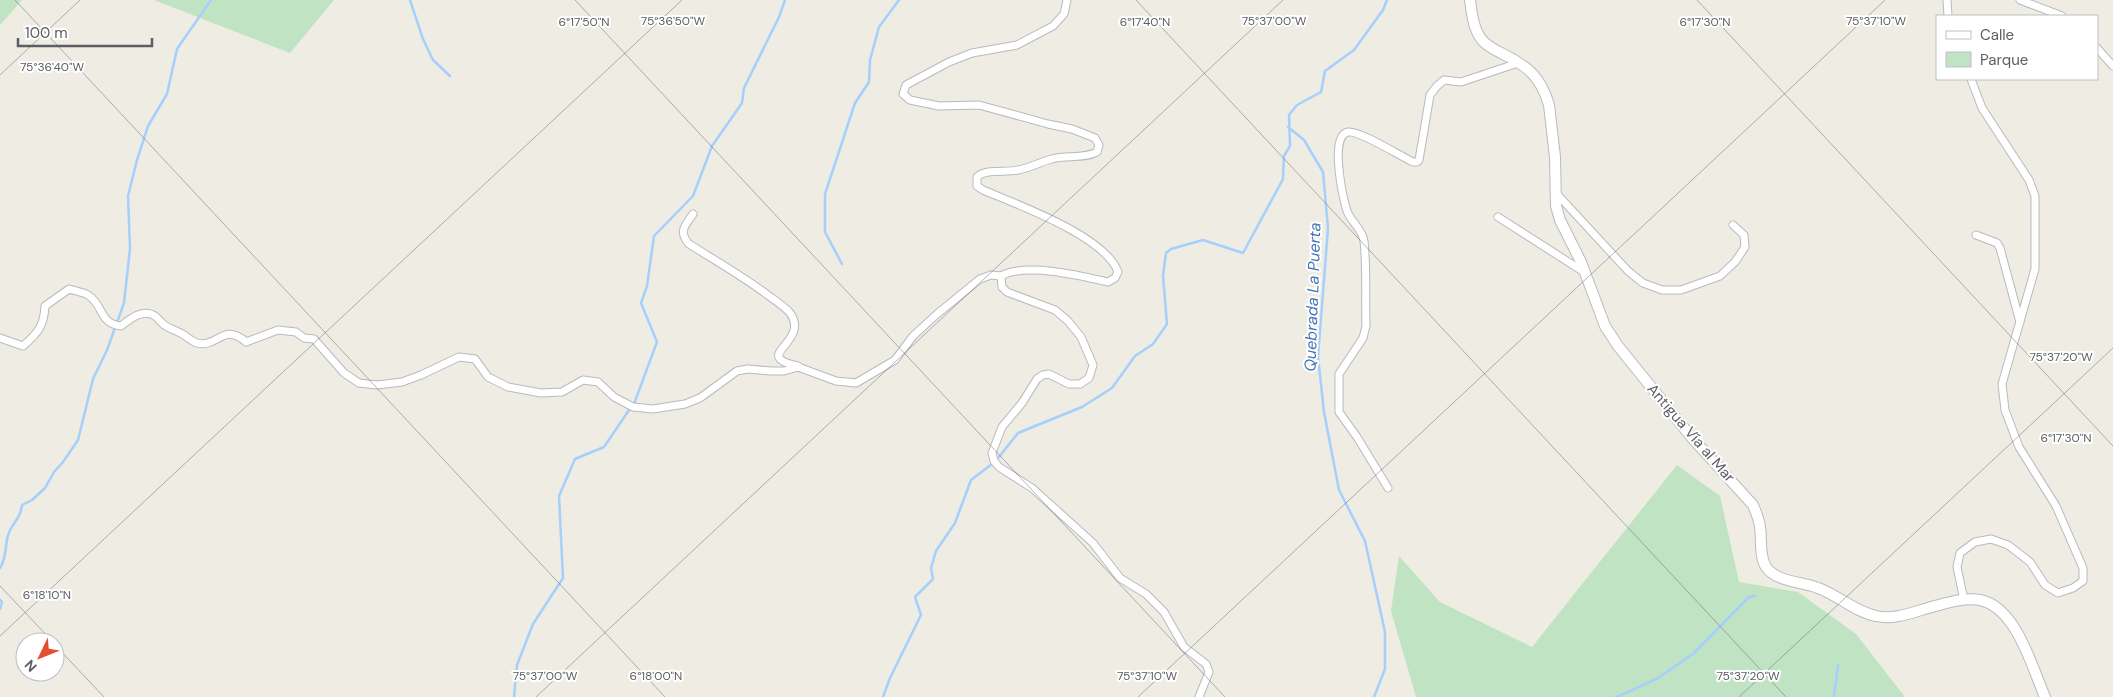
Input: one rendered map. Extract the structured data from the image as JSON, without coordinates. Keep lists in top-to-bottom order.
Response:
{
  "streets": {
    "main road": ["Antigua Vía al Mar"]
  },
  "water": ["Quebrada La Puerta"],
  "legend": ["Calle", "Parque"],
  "scale_bar": "100 m",
  "north": "bottom left",
  "coordinates": [
    "75°36'50\"W",
    "75°37'00\"W",
    "75°37'10\"W",
    "6°17'50\"N",
    "6°17'40\"N",
    "6°17'30\"N",
    "75°36'40\"W",
    "75°37'20\"W",
    "6°18'10\"N",
    "6°18'00\"N"
  ]
}
